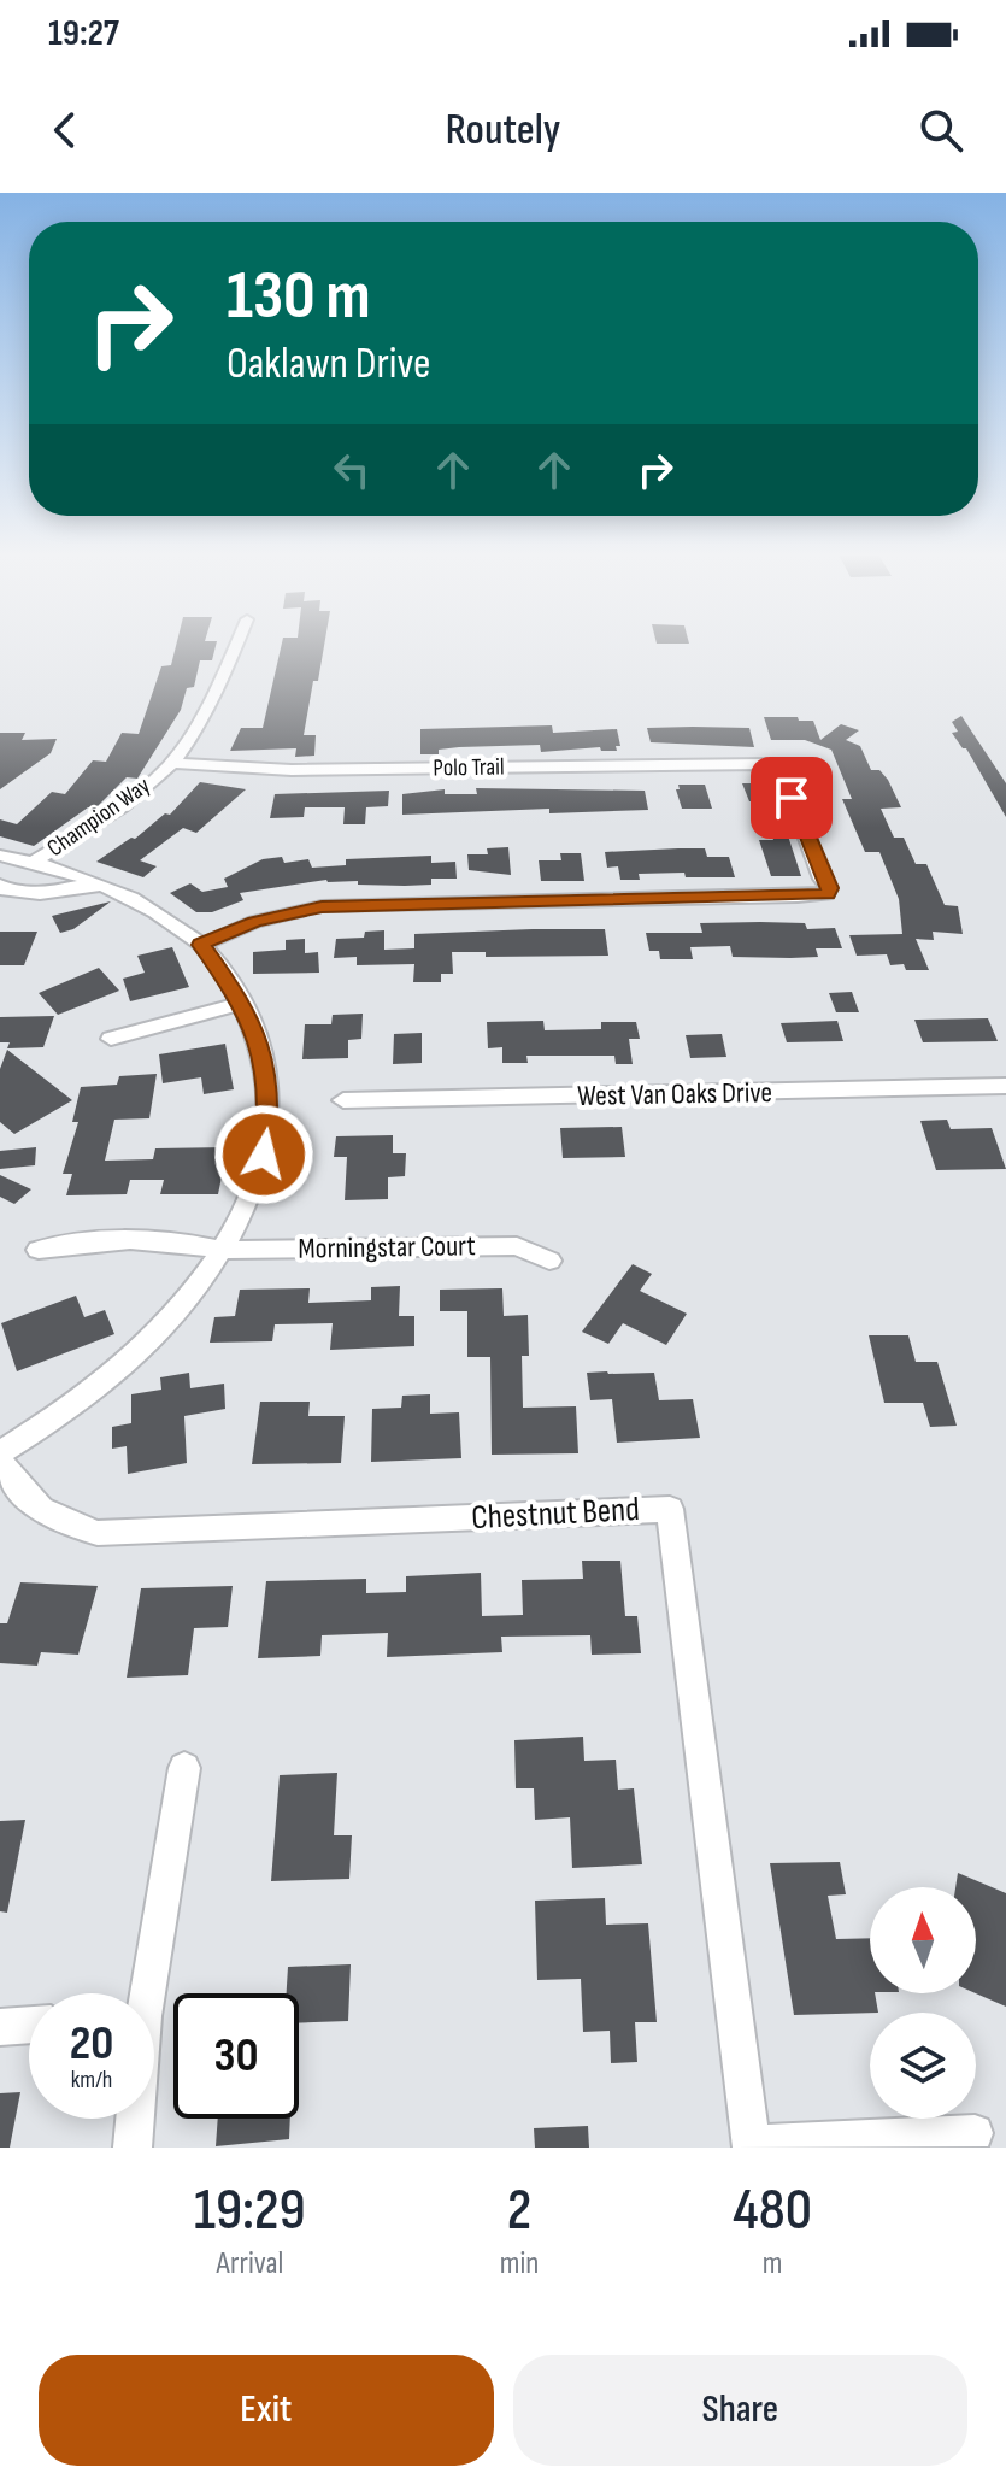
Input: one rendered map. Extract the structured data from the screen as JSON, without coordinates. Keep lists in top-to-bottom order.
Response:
{
  "streets": {
    "street": [
      "Polo Trail",
      "Champion Way",
      "West Van Oaks Drive",
      "Morningstar Court",
      "Chestnut Bend"
    ]
  },
  "crossings": [
    ["Polo Trail", "Champion Way"]
  ],
  "north": "top",
  "page": {
    "status": "19:27",
    "header": "Routely",
    "turn": ["130 m", "Oaklawn Drive"],
    "speed": "20 km/h",
    "limit": "30",
    "eta": [
      "19:29",
      "Arrival",
      "2",
      "min",
      "480",
      "m"
    ],
    "buttons": ["Exit", "Share"]
  }
}
